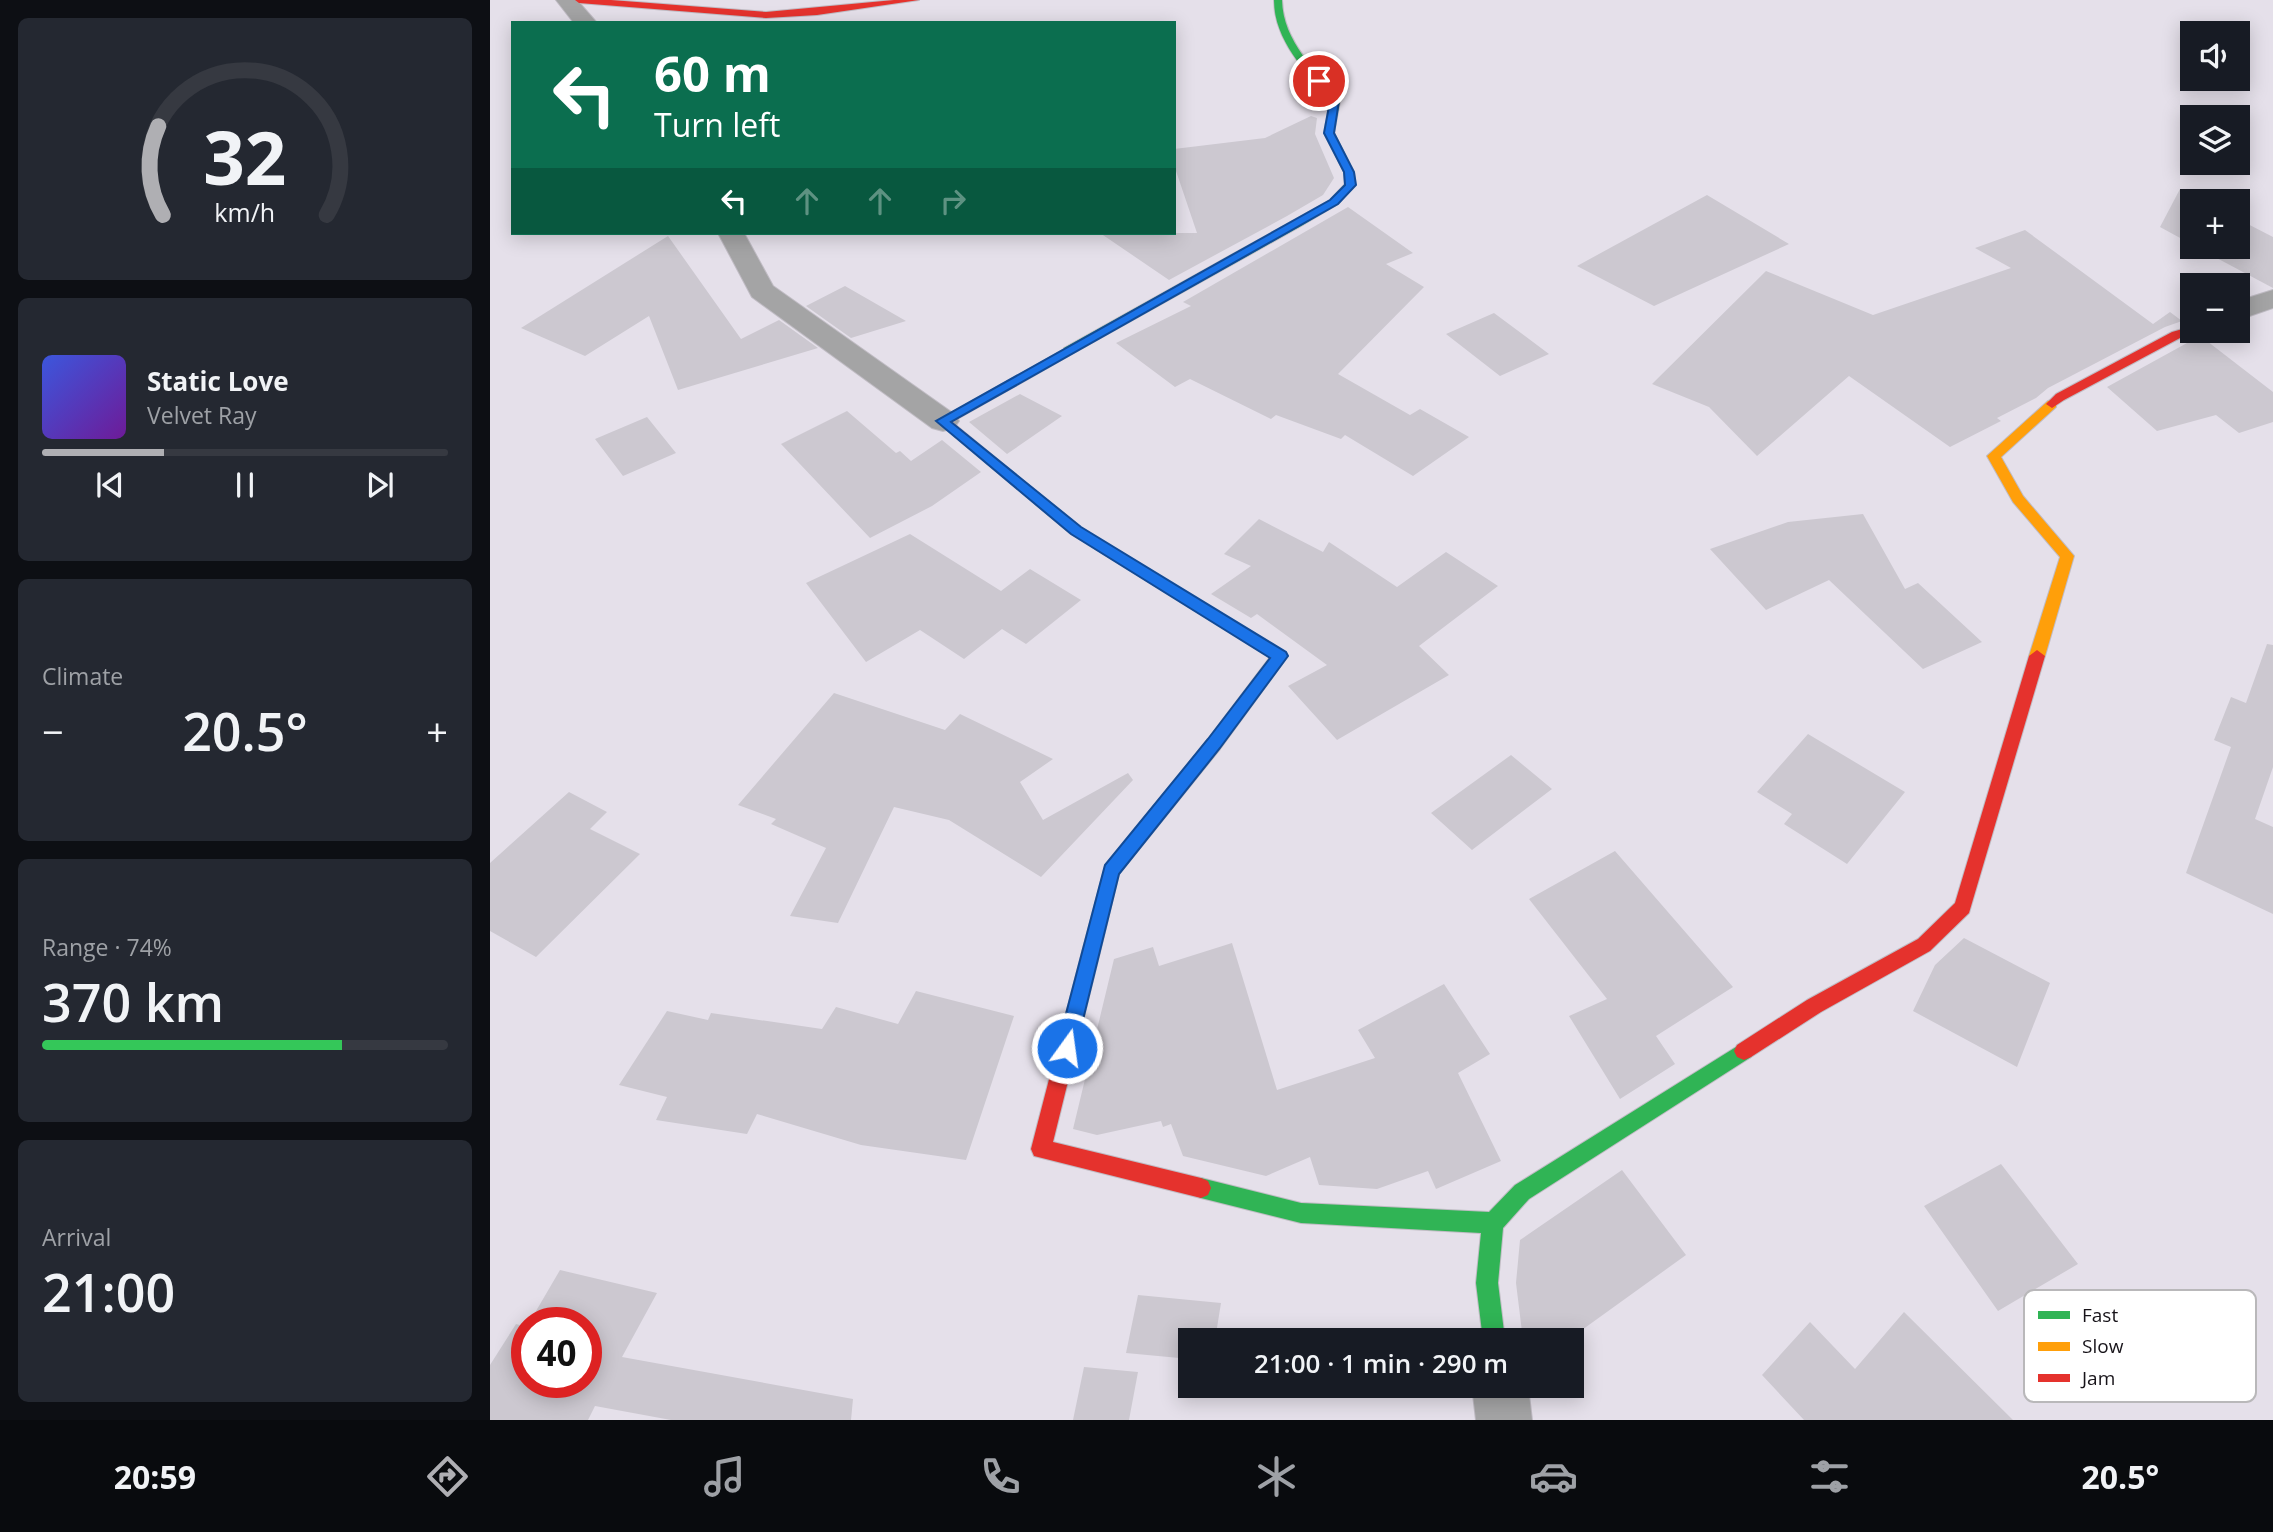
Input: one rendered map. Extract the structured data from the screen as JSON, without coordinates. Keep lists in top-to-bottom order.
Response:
{
  "legend": ["Fast", "Slow", "Jam"],
  "page": {
    "map_buttons": ["+", "−"],
    "turn": ["60 m", "Turn left"],
    "song": ["Static Love", "Velvet Ray"],
    "tile": [
      "Climate",
      ["Range · 74%", "370 km"],
      ["Arrival", "21:00"]
    ],
    "heat": ["−", "20.5°", "+"],
    "limit": "40",
    "trip": "21:00 · 1 min · 290 m",
    "tabs": ["20:59", "20.5°"],
    "gauge": ["32", "km/h"]
  }
}
